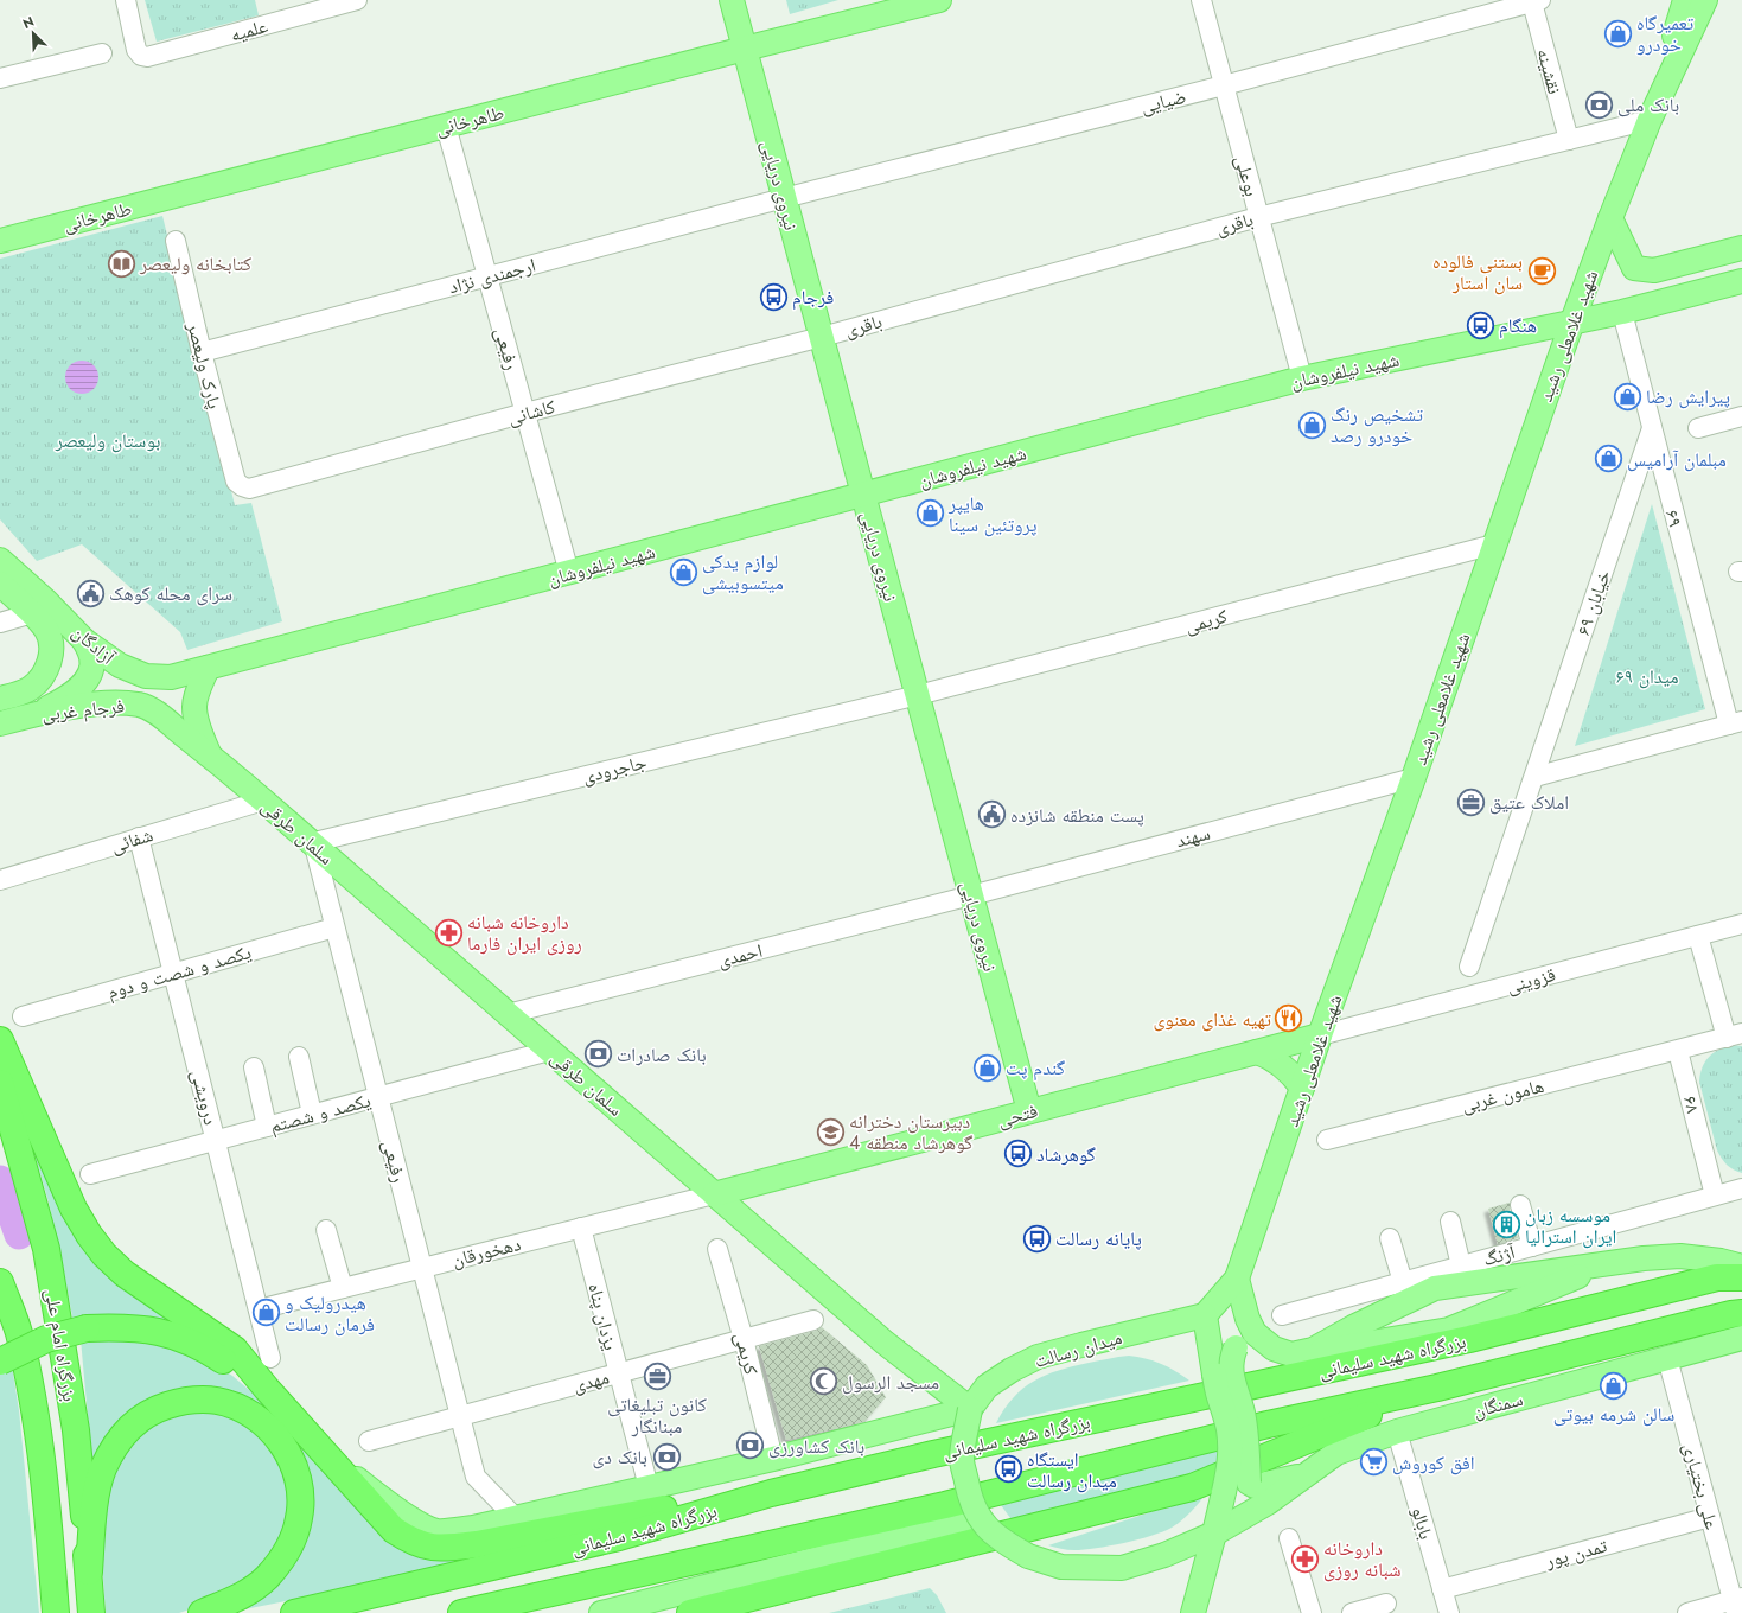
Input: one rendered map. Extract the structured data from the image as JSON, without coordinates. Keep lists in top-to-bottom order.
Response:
{
  "streets": {
    "highway": ["بزرگراه امام علی", "بزرگراه شهید سلیمانی"],
    "main road": [
      "طاهرخانی",
      "نیروی دریایی",
      "شهید غلامعلی رشید",
      "شهید نیلفروشان",
      "آزادگان",
      "فرجام غربی",
      "سلمان طرقی",
      "فتحی",
      "میدان رسالت",
      "سمنگان"
    ],
    "street": [
      "علمیه",
      "نقشینه",
      "ضیایی",
      "بوعلی",
      "باقری",
      "ارجمندی نژاد",
      "رفیعی",
      "پارک ولیعصر",
      "کاشانی",
      "۶۹",
      "خیابان ۶۹",
      "کریمی",
      "جاجرودی",
      "سهند",
      "شفائی",
      "احمدی",
      "یکصد و شصت و دوم",
      "قزوینی",
      "هامون غربی",
      "درویشی",
      "۶۸",
      "یکصد و شصتم",
      "دهخورقان",
      "آژنگ",
      "یزدان پناه",
      "مهدی",
      "علی بختیاری",
      "بابالو",
      "تمدن پور"
    ]
  },
  "crossings": [
    ["نقشینه", "ضیایی"],
    ["نقشینه", "باقری"],
    ["ضیایی", "بوعلی"],
    ["ضیایی", "نیروی دریایی"],
    ["ضیایی", "ارجمندی نژاد"],
    ["طاهرخانی", "نیروی دریایی"],
    ["طاهرخانی", "رفیعی"],
    ["بوعلی", "باقری"],
    ["بوعلی", "شهید نیلفروشان"],
    ["نیروی دریایی", "باقری"],
    ["نیروی دریایی", "ارجمندی نژاد"],
    ["نیروی دریایی", "شهید نیلفروشان"],
    ["نیروی دریایی", "کاشانی"],
    ["نیروی دریایی", "کریمی"],
    ["نیروی دریایی", "جاجرودی"],
    ["نیروی دریایی", "سهند"],
    ["نیروی دریایی", "احمدی"],
    ["نیروی دریایی", "فتحی"],
    ["باقری", "شهید غلامعلی رشید"],
    ["باقری", "کاشانی"],
    ["ارجمندی نژاد", "رفیعی"],
    ["ارجمندی نژاد", "پارک ولیعصر"],
    ["شهید غلامعلی رشید", "شهید نیلفروشان"],
    ["شهید غلامعلی رشید", "کریمی"],
    ["شهید غلامعلی رشید", "سهند"],
    ["شهید غلامعلی رشید", "قزوینی"],
    ["شهید غلامعلی رشید", "فتحی"],
    ["شهید غلامعلی رشید", "میدان رسالت"],
    ["رفیعی", "شهید نیلفروشان"],
    ["رفیعی", "کاشانی"],
    ["رفیعی", "جاجرودی"],
    ["رفیعی", "سلمان طرقی"],
    ["رفیعی", "یکصد و شصت و دوم"],
    ["رفیعی", "یکصد و شصتم"],
    ["رفیعی", "دهخورقان"],
    ["رفیعی", "بزرگراه شهید سلیمانی"],
    ["رفیعی", "مهدی"],
    ["پارک ولیعصر", "کاشانی"],
    ["شهید نیلفروشان", "۶۹"],
    ["شهید نیلفروشان", "آزادگان"],
    ["۶۹", "خیابان ۶۹"],
    ["کریمی", "جاجرودی"],
    ["کریمی", "بزرگراه شهید سلیمانی"],
    ["کریمی", "مهدی"],
    ["فرجام غربی", "سلمان طرقی"],
    ["جاجرودی", "سلمان طرقی"],
    ["سلمان طرقی", "شفائی"],
    ["سلمان طرقی", "احمدی"],
    ["سلمان طرقی", "یکصد و شصتم"],
    ["سلمان طرقی", "فتحی"],
    ["سلمان طرقی", "دهخورقان"],
    ["سلمان طرقی", "میدان رسالت"],
    ["سلمان طرقی", "بزرگراه شهید سلیمانی"],
    ["سهند", "احمدی"],
    ["شفائی", "درویشی"],
    ["یکصد و شصت و دوم", "درویشی"],
    ["قزوینی", "فتحی"],
    ["هامون غربی", "۶۸"],
    ["درویشی", "یکصد و شصتم"],
    ["درویشی", "دهخورقان"],
    ["۶۸", "آژنگ"],
    ["فتحی", "دهخورقان"],
    ["دهخورقان", "یزدان پناه"],
    ["یزدان پناه", "بزرگراه شهید سلیمانی"],
    ["یزدان پناه", "مهدی"],
    ["میدان رسالت", "بزرگراه شهید سلیمانی"],
    ["میدان رسالت", "سمنگان"],
    ["سمنگان", "علی بختیاری"],
    ["سمنگان", "بابالو"],
    ["علی بختیاری", "تمدن پور"],
    ["بابالو", "تمدن پور"]
  ],
  "parks": ["بوستان ولیعصر", "میدان ۶۹"],
  "places": {
    "shop": [
      "تعمیرگاه خودرو",
      "پیرایش رضا",
      "تشخیص رنگ خودرو رصد",
      "مبلمان آرامیس",
      "هایپر پروتئین سینا",
      "لوازم یدکی میتسوبیشی",
      "گندم پت",
      "هیدرولیک و فرمان رسالت",
      "سالن شرمه بیوتی"
    ],
    "bank": [
      "بانک ملی",
      "بانک صادرات",
      "بانک کشاورزی",
      "بانک دی"
    ],
    "library": ["کتابخانه ولیعصر"],
    "cafe": ["بستنی فالوده سان استار"],
    "bus stop": [
      "فرجام",
      "هنگام",
      "گوهرشاد",
      "پایانه رسالت",
      "ایستگاه میدان رسالت"
    ],
    "public building": ["سرای محله کوهک", "پست منطقه شانزده"],
    "office": ["املاک عتیق", "کانون تبلیغاتی مبنانگار"],
    "pharmacy": ["داروخانه شبانه روزی ایران فارما", "داروخانه شبانه روزی"],
    "restaurant": ["تهیه غذای معنوی"],
    "school or university": ["دبیرستان دخترانه گوهرشاد منطقه 4"],
    "building": ["موسسه زبان ایران استرالیا"],
    "mosque": ["مسجد الرسول"],
    "supermarket": ["افق کوروش"]
  },
  "north": "top left"
}
